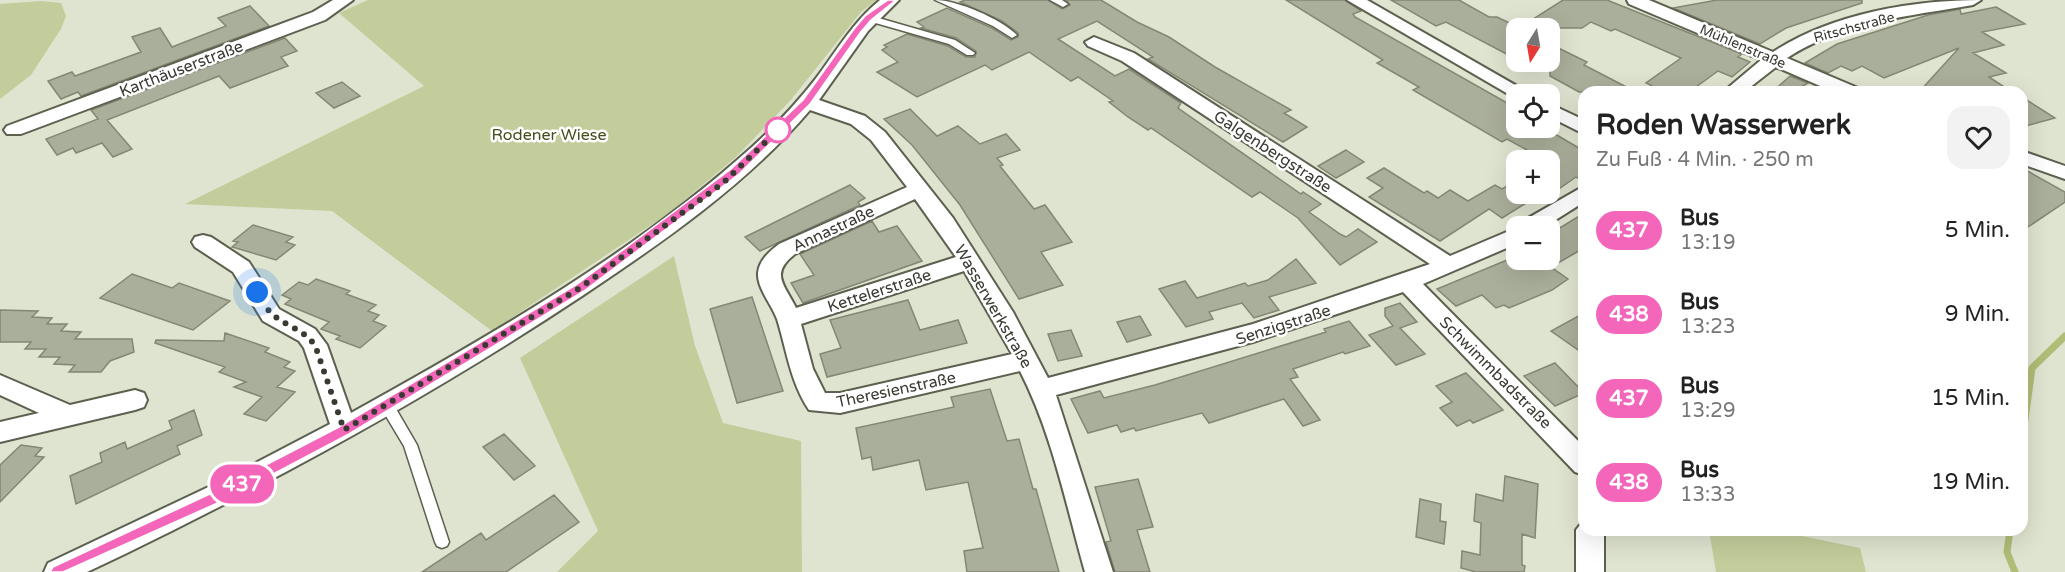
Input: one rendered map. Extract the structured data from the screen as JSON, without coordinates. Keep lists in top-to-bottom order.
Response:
{
  "streets": {
    "street": [
      "Ritschstraße",
      "Mühlenstraße",
      "Karthäuserstraße",
      "Galgenbergstraße",
      "Annastraße",
      "Kettelerstraße",
      "Wasserwerkstraße",
      "Senzigstraße",
      "Schwimmbadstraße",
      "Theresienstraße"
    ]
  },
  "crossings": [
    ["Ritschstraße", "Mühlenstraße"],
    ["Galgenbergstraße", "Senzigstraße"],
    ["Annastraße", "Kettelerstraße"],
    ["Annastraße", "Wasserwerkstraße"],
    ["Annastraße", "Theresienstraße"],
    ["Kettelerstraße", "Wasserwerkstraße"],
    ["Kettelerstraße", "Theresienstraße"],
    ["Wasserwerkstraße", "Senzigstraße"],
    ["Wasserwerkstraße", "Theresienstraße"],
    ["Senzigstraße", "Schwimmbadstraße"]
  ],
  "parks": ["Rodener Wiese"],
  "lines": ["bus line 437"],
  "north": "bottom",
  "page": {
    "on_map": "437",
    "map_buttons": ["+", "−"],
    "heading": ["Roden Wasserwerk", "Zu Fuß · 4 Min. · 250 m"],
    "list": [
      {
        "mark": "437",
        "name": "Bus",
        "note": "13:19",
        "value": "5 Min."
      },
      {
        "mark": "438",
        "name": "Bus",
        "note": "13:23",
        "value": "9 Min."
      },
      {
        "mark": "437",
        "name": "Bus",
        "note": "13:29",
        "value": "15 Min."
      },
      {
        "mark": "438",
        "name": "Bus",
        "note": "13:33",
        "value": "19 Min."
      }
    ]
  }
}
